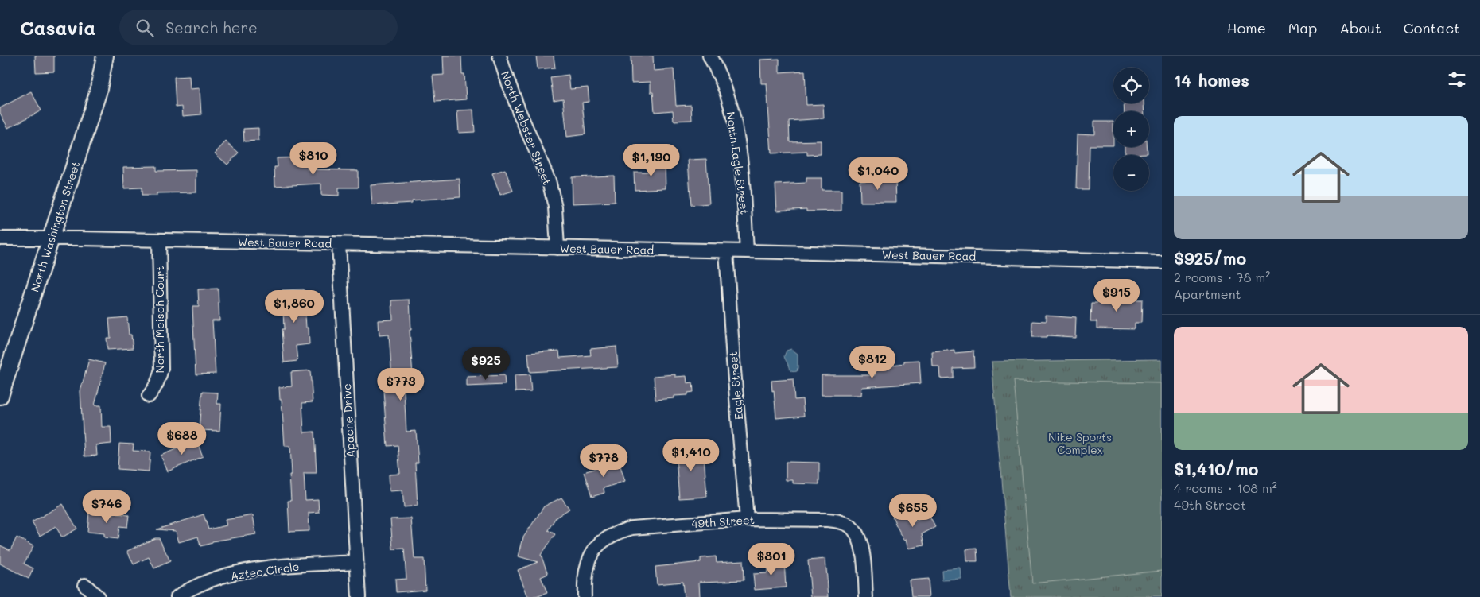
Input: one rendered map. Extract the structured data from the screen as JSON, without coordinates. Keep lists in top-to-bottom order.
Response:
{
  "streets": {
    "main road": ["North Washington Street"],
    "street": [
      "North Webster Street",
      "North Eagle Street",
      "West Bauer Road",
      "North Meisch Court",
      "Eagle Street",
      "Apache Drive",
      "49th Street",
      "Aztec Circle"
    ]
  },
  "crossings": [
    ["North Webster Street", "West Bauer Road"],
    ["North Eagle Street", "West Bauer Road"],
    ["North Washington Street", "West Bauer Road"],
    ["West Bauer Road", "North Meisch Court"],
    ["West Bauer Road", "Eagle Street"],
    ["West Bauer Road", "Apache Drive"],
    ["Eagle Street", "49th Street"],
    ["Apache Drive", "Aztec Circle"]
  ],
  "parks": ["Nike Sports Complex"],
  "page": {
    "header": "Casavia",
    "search": "Search here",
    "nav": [
      "Home",
      "Map",
      "About",
      "Contact"
    ],
    "heading": "14 homes",
    "map_buttons": ["+", "−"],
    "list": [
      {
        "name": "$925/mo",
        "note": "2 rooms · 78 m² · Apartment"
      },
      {
        "name": "$1,410/mo",
        "note": "4 rooms · 108 m² · 49th Street"
      }
    ],
    "price": [
      "$810",
      "$1,190",
      "$1,040",
      "$915",
      "$1,860",
      "$812",
      "$925",
      "$773",
      "$688",
      "$1,410",
      "$778",
      "$746",
      "$655",
      "$801"
    ]
  }
}
